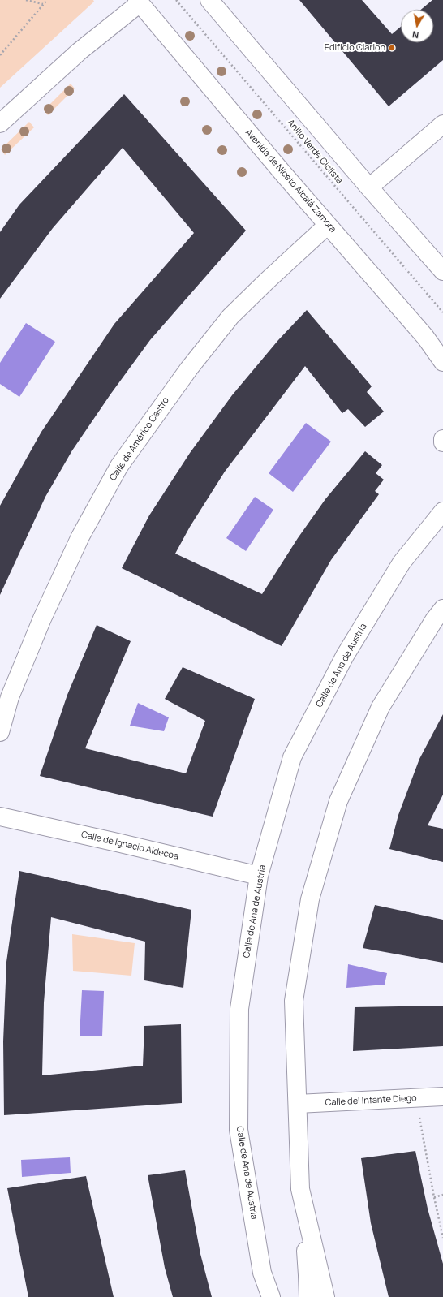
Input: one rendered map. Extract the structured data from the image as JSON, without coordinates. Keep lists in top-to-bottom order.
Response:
{
  "streets": {
    "street": [
      "Avenida de Niceto Alcalá Zamora",
      "Calle de Américo Castro",
      "Calle de Ana de Austria",
      "Calle de Ignacio Aldecoa",
      "Calle del Infante Diego"
    ],
    "path": ["Anillo Verde Ciclista"]
  },
  "crossings": [
    ["Avenida de Niceto Alcalá Zamora", "Calle de Américo Castro"],
    ["Calle de Ana de Austria", "Calle de Ignacio Aldecoa"]
  ],
  "places": ["Edificio Clarion"],
  "north": "bottom"
}
